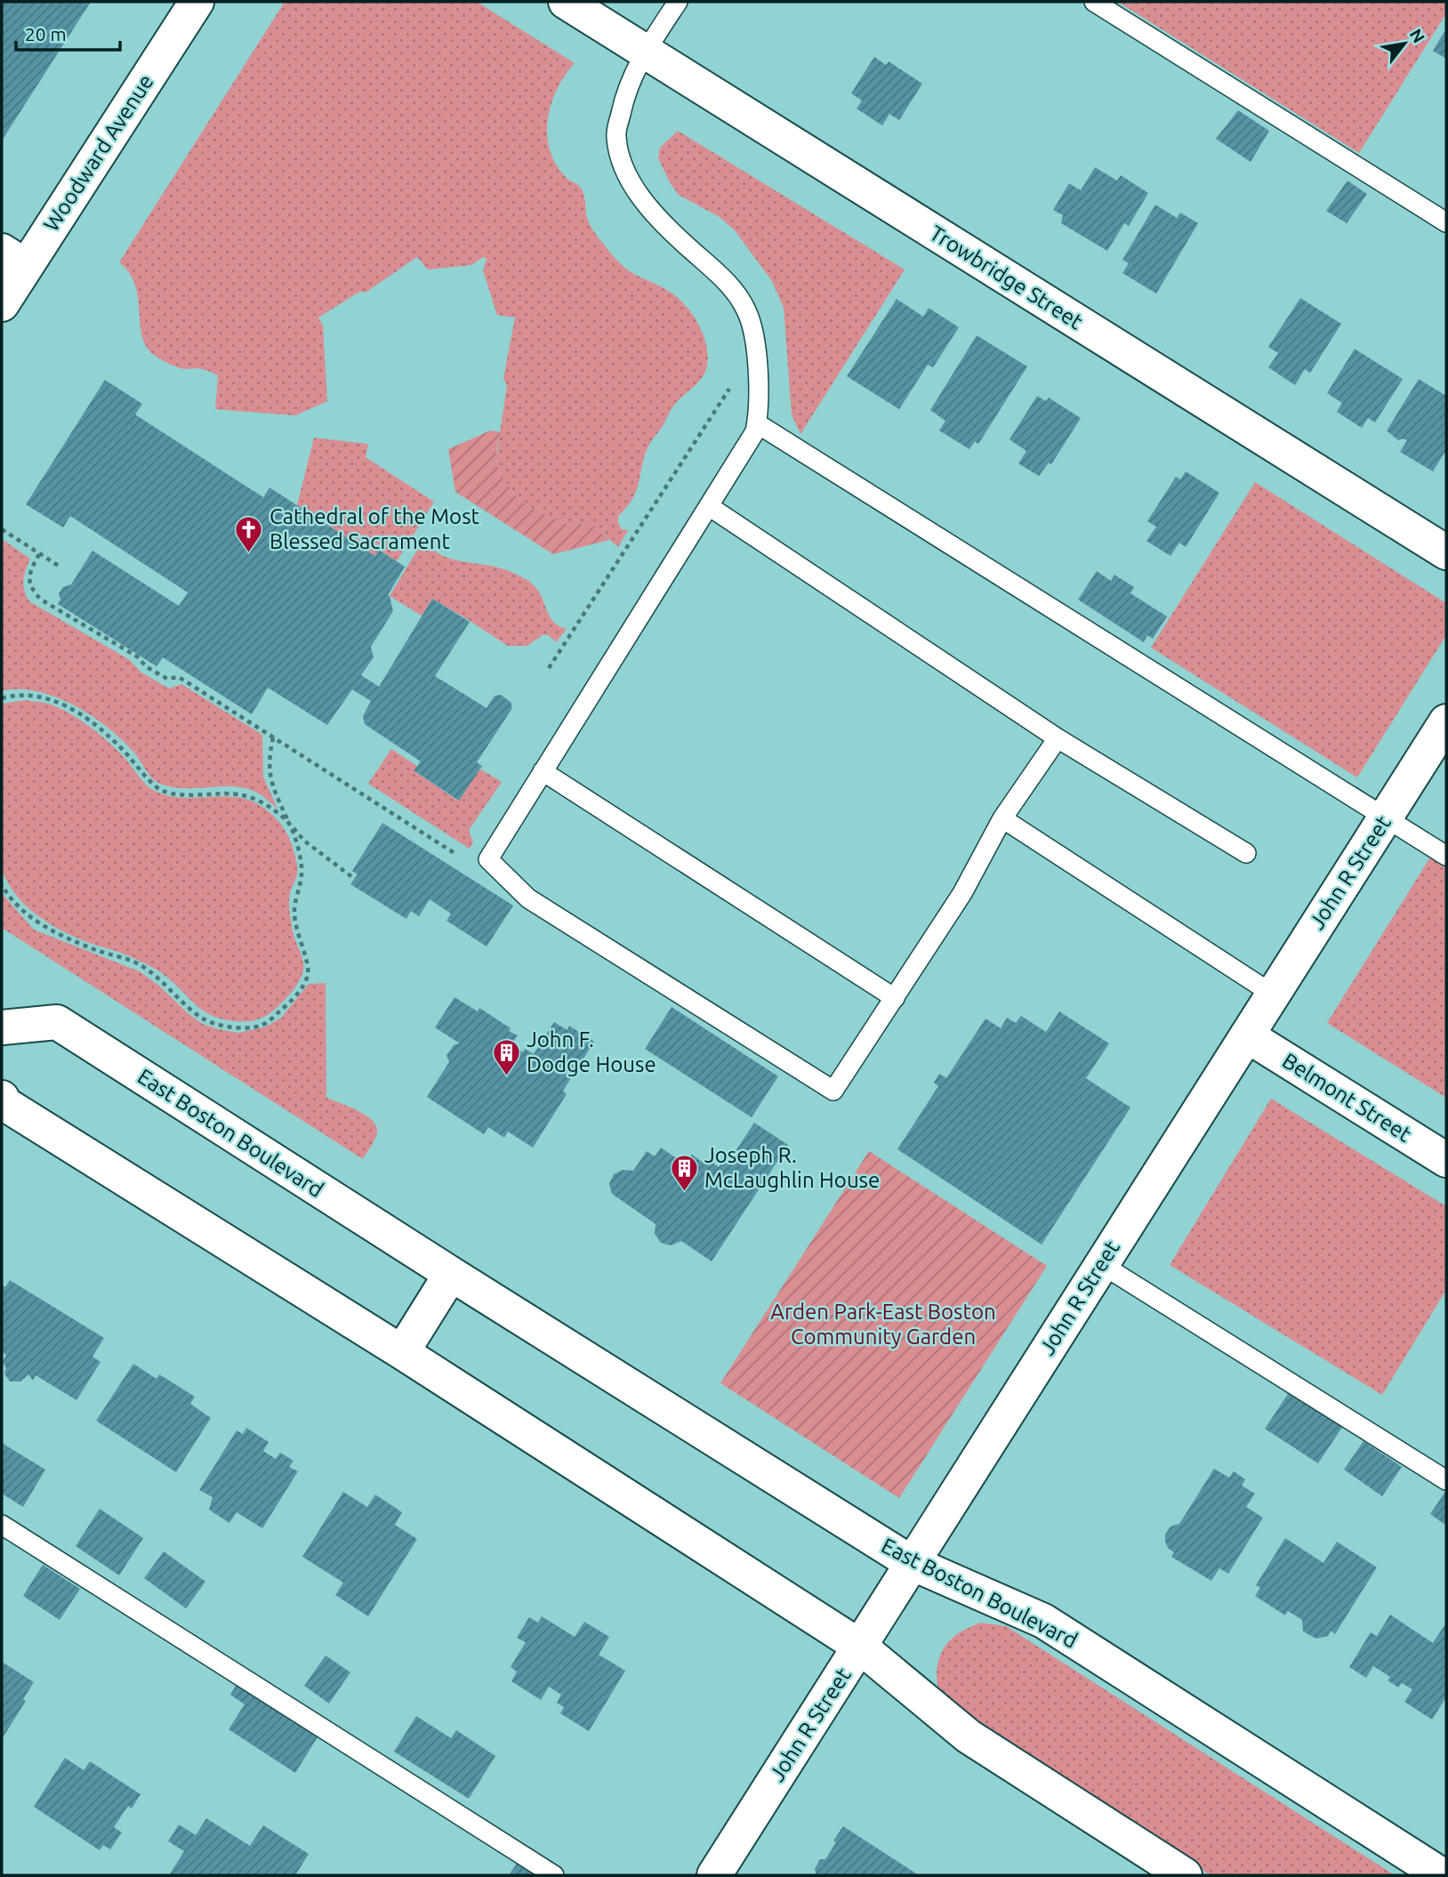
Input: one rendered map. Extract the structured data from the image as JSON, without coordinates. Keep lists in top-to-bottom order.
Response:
{
  "streets": {
    "street": [
      "Woodward Avenue",
      "Trowbridge Street",
      "John R Street",
      "Belmont Street",
      "East Boston Boulevard"
    ]
  },
  "crossings": [
    ["John R Street", "Belmont Street"],
    ["John R Street", "East Boston Boulevard"]
  ],
  "parks": ["Arden Park-East Boston Community Garden"],
  "places": {
    "church": ["Cathedral of the Most Blessed Sacrament"],
    "building": ["John F. Dodge House", "Joseph R. McLaughlin House"]
  },
  "scale_bar": "20 m",
  "north": "top right"
}
